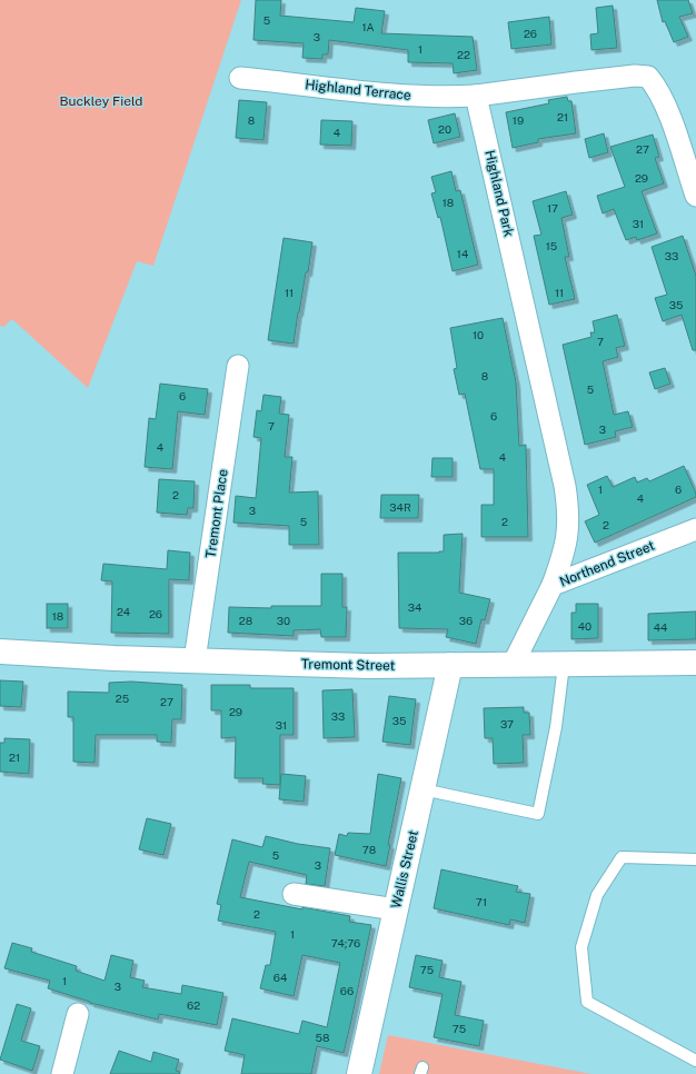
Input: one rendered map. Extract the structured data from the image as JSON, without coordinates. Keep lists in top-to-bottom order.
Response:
{
  "streets": {
    "street": [
      "Highland Terrace",
      "Highland Park",
      "Tremont Place",
      "Northend Street",
      "Tremont Street",
      "Wallis Street"
    ]
  },
  "crossings": [
    ["Highland Terrace", "Highland Park"],
    ["Highland Park", "Northend Street"],
    ["Tremont Place", "Tremont Street"],
    ["Northend Street", "Tremont Street"],
    ["Tremont Street", "Wallis Street"]
  ],
  "parks": ["Buckley Field"],
  "house_numbers": [
    "5",
    "1A",
    "26",
    "3",
    "1",
    "22",
    "21",
    "8",
    "19",
    "20",
    "4",
    "27",
    "29",
    "18",
    "17",
    "31",
    "15",
    "14",
    "33",
    "11",
    "11",
    "35",
    "10",
    "7",
    "8",
    "5",
    "6",
    "6",
    "7",
    "3",
    "4",
    "4",
    "1",
    "6",
    "2",
    "4",
    "34R",
    "3",
    "5",
    "2",
    "2",
    "34",
    "24",
    "26",
    "18",
    "28",
    "30",
    "36",
    "40",
    "44",
    "25",
    "27",
    "29",
    "33",
    "35",
    "37",
    "31",
    "21",
    "78",
    "5",
    "3",
    "71",
    "2",
    "1",
    "74;76",
    "75",
    "64",
    "1",
    "3",
    "66",
    "62",
    "75",
    "58"
  ]
}
